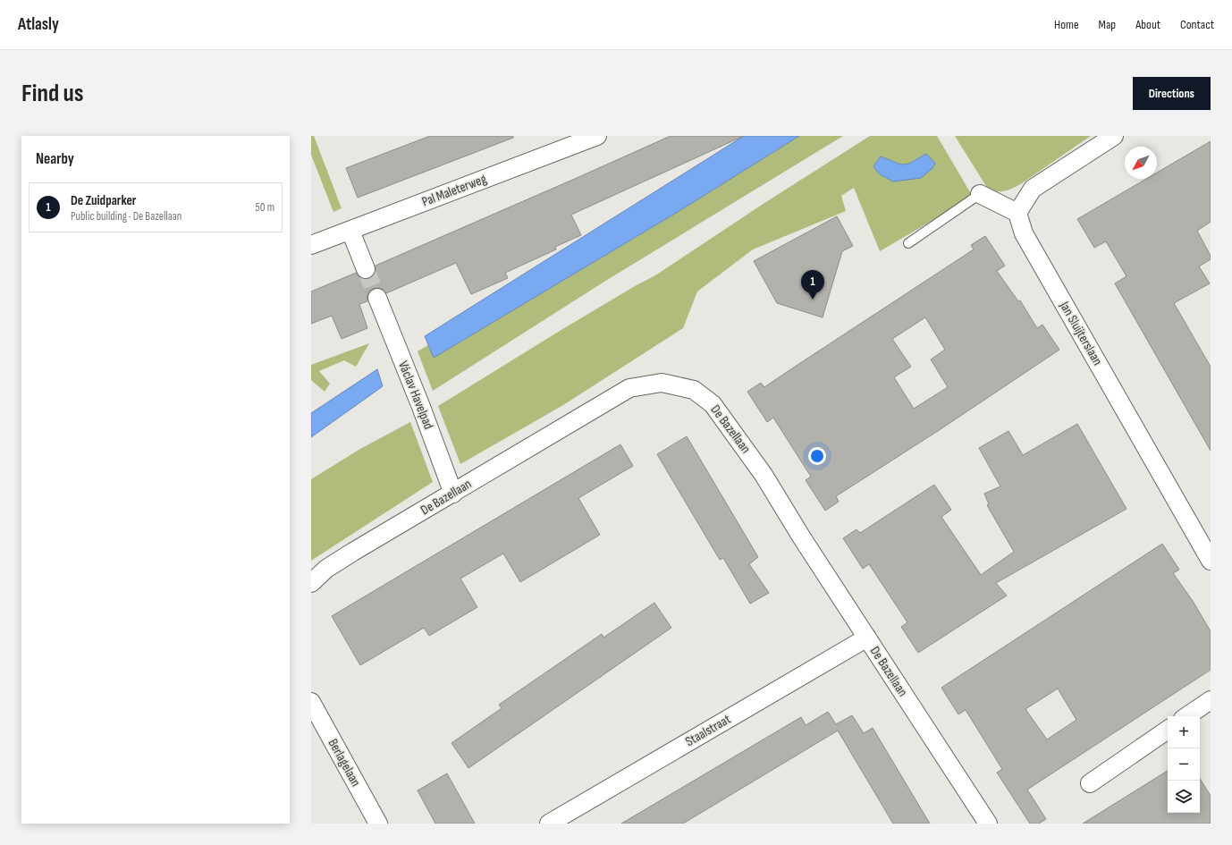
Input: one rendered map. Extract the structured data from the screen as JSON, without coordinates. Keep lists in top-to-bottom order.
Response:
{
  "streets": {
    "street": [
      "Pal Maleterweg",
      "Jan Sluijterslaan",
      "Václav Havelpad",
      "De Bazellaan",
      "Staalstraat",
      "Berlagelaan"
    ]
  },
  "crossings": [
    ["Václav Havelpad", "De Bazellaan"],
    ["De Bazellaan", "Staalstraat"]
  ],
  "north": "bottom left",
  "page": {
    "header": "Atlasly",
    "nav": [
      "Home",
      "Map",
      "About",
      "Contact"
    ],
    "buttons": "Directions",
    "title": "Find us",
    "heading": "Nearby",
    "list": [
      {
        "mark": "1",
        "name": "De Zuidparker",
        "note": "Public building · De Bazellaan",
        "value": "50 m"
      }
    ],
    "pins": "1",
    "map_buttons": ["+", "−"]
  }
}
